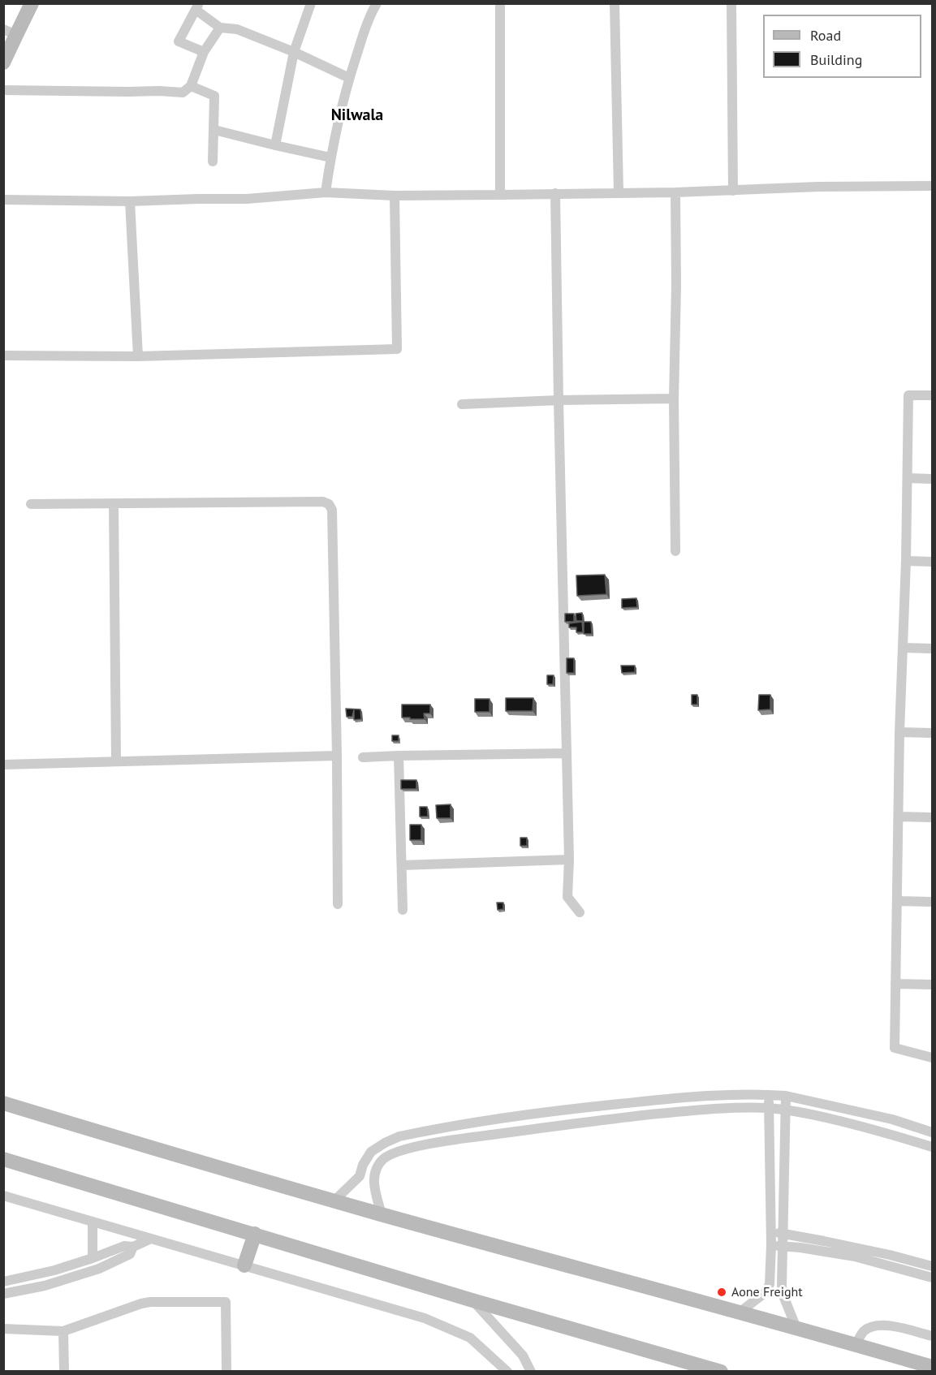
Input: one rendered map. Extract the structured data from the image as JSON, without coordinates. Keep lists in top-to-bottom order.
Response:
{
  "districts": ["Nilwala"],
  "places": ["Aone Freight"],
  "legend": ["Road", "Building"]
}
